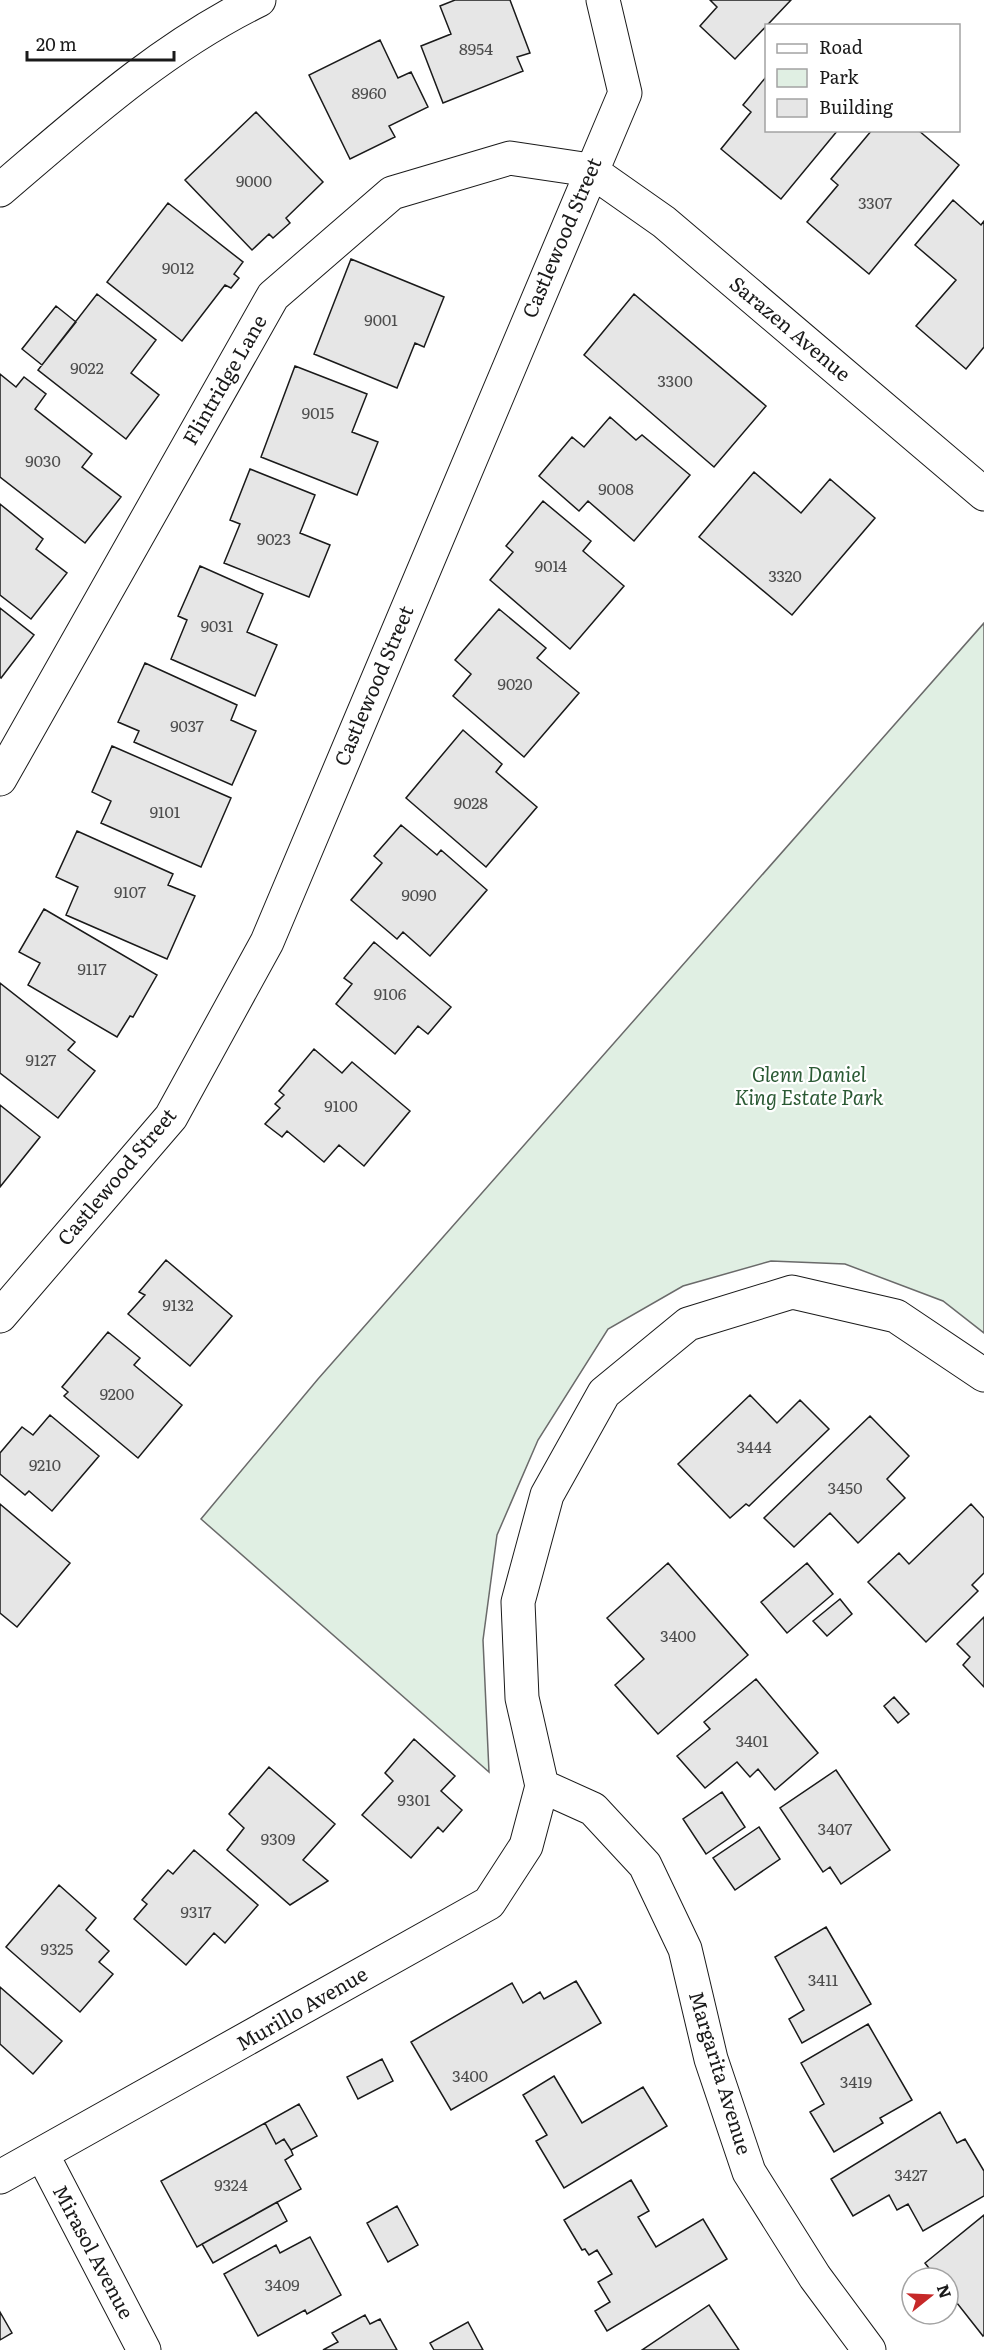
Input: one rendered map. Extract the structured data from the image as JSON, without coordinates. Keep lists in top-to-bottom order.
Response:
{
  "streets": {
    "street": [
      "Castlewood Street",
      "Sarazen Avenue",
      "Flintridge Lane",
      "Murillo Avenue",
      "Margarita Avenue",
      "Mirasol Avenue"
    ]
  },
  "crossings": [
    ["Castlewood Street", "Sarazen Avenue"],
    ["Castlewood Street", "Flintridge Lane"],
    ["Sarazen Avenue", "Flintridge Lane"],
    ["Murillo Avenue", "Margarita Avenue"],
    ["Murillo Avenue", "Mirasol Avenue"]
  ],
  "parks": ["Glenn Daniel King Estate Park"],
  "house_numbers": [
    "8954",
    "8960",
    "9000",
    "3307",
    "9012",
    "9001",
    "9022",
    "3300",
    "9015",
    "9030",
    "9008",
    "9023",
    "9014",
    "3320",
    "9031",
    "9020",
    "9037",
    "9028",
    "9101",
    "9107",
    "9090",
    "9117",
    "9106",
    "9127",
    "9100",
    "9132",
    "9200",
    "3444",
    "9210",
    "3450",
    "3400",
    "3401",
    "9301",
    "3407",
    "9309",
    "9317",
    "9325",
    "3411",
    "3400",
    "3419",
    "3427",
    "9324",
    "3409"
  ],
  "legend": ["Road", "Park", "Building"],
  "scale_bar": "20 m",
  "north": "right"
}
